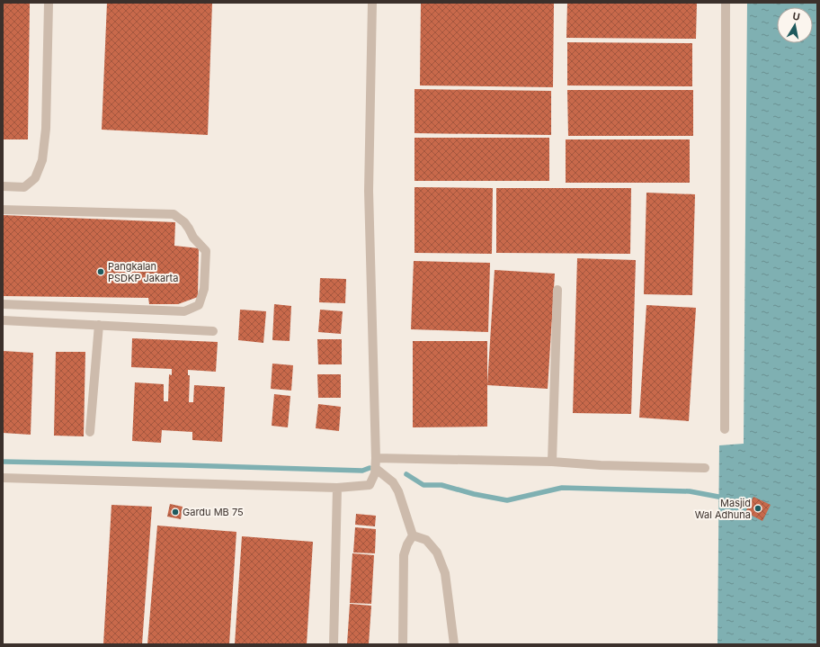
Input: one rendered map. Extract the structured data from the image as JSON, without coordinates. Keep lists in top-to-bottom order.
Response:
{
  "places": ["Pangkalan PSDKP Jakarta", "Masjid Wal Adhuna", "Gardu MB 75"],
  "north": "top"
}
